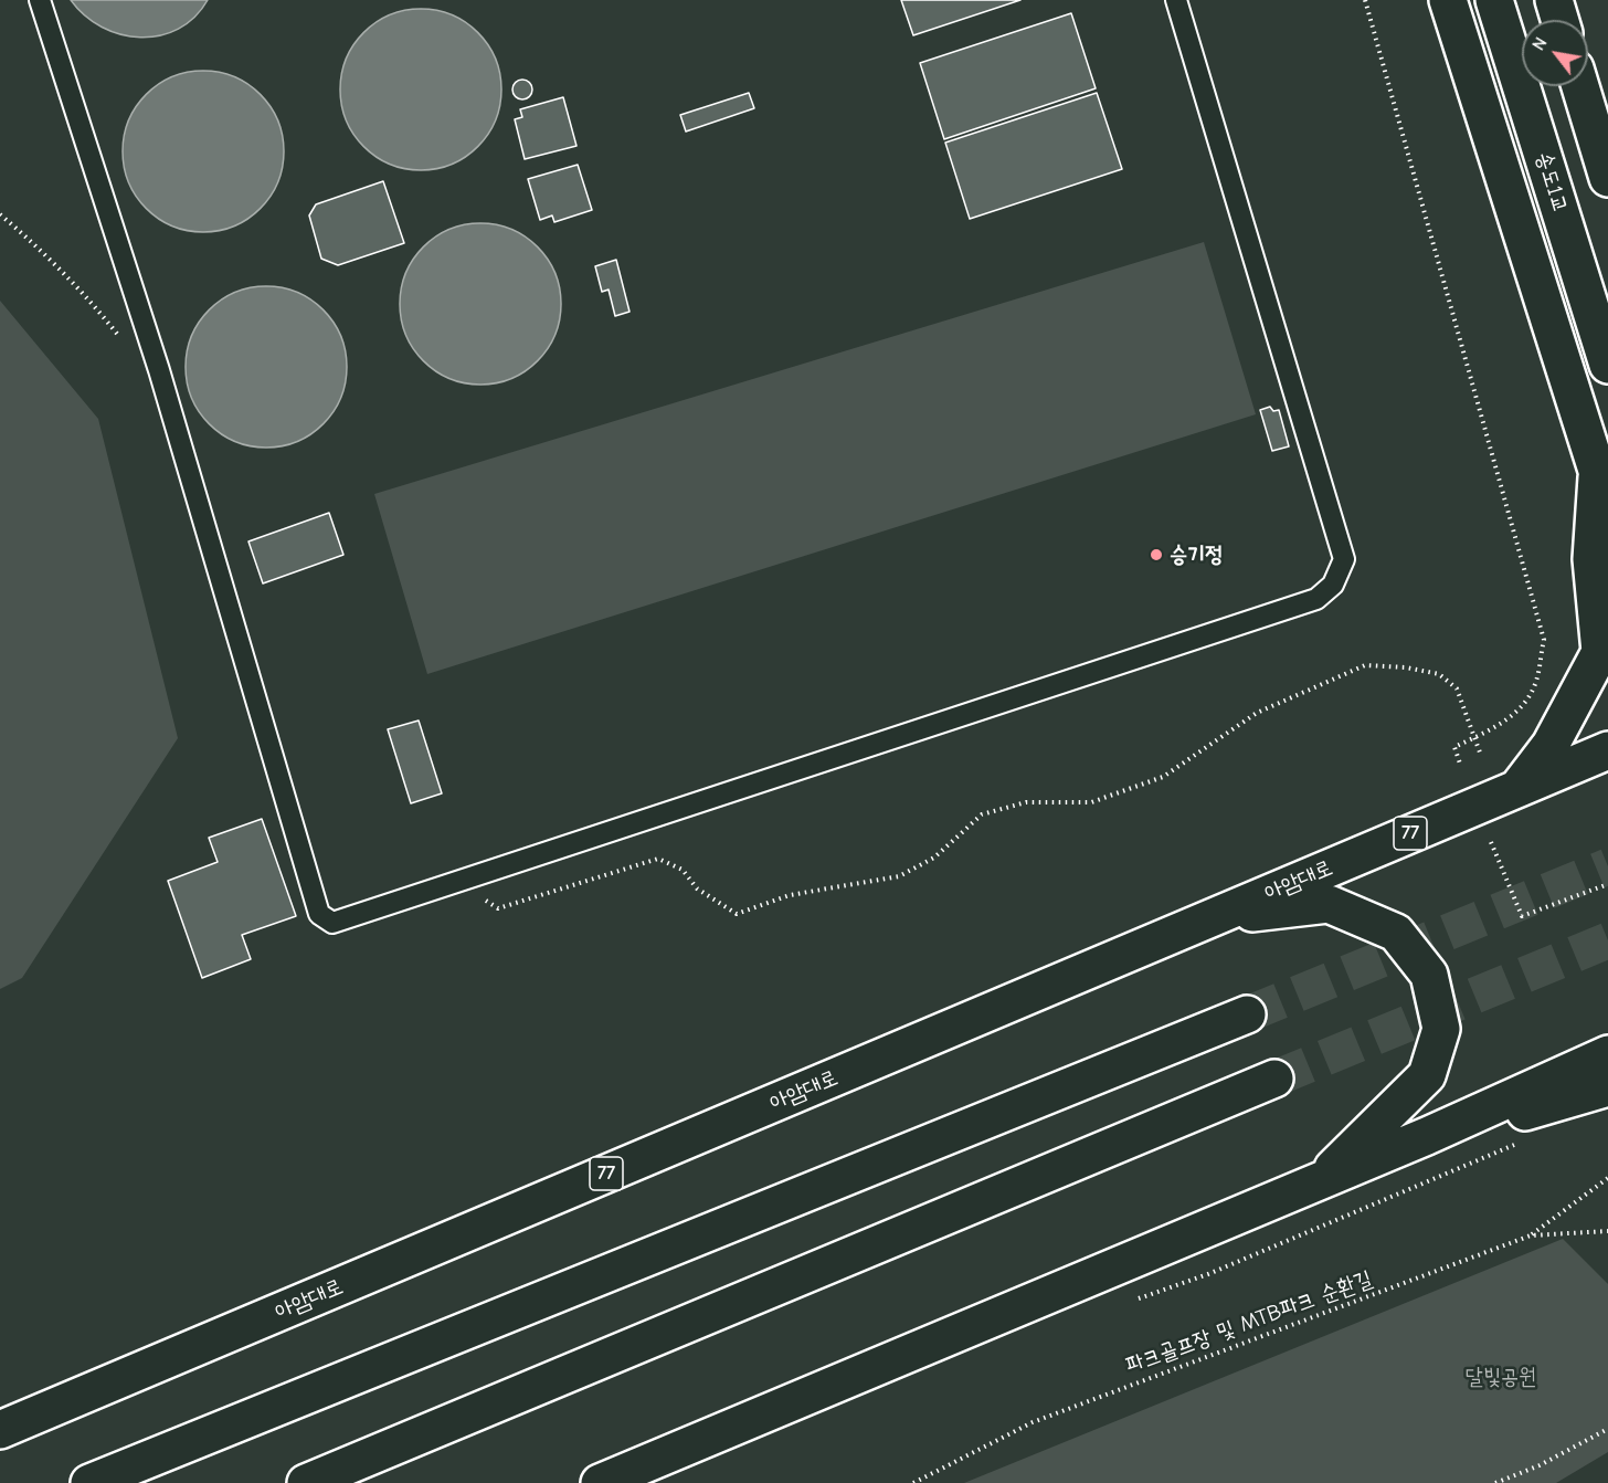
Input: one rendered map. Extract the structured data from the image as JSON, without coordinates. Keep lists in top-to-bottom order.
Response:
{
  "streets": {
    "main road": ["송도1교", "77", "아암대로"],
    "path": ["파크골프장 및 MTB파크 순환길"]
  },
  "parks": ["달빛공원"],
  "places": ["승기정"],
  "north": "top left"
}
